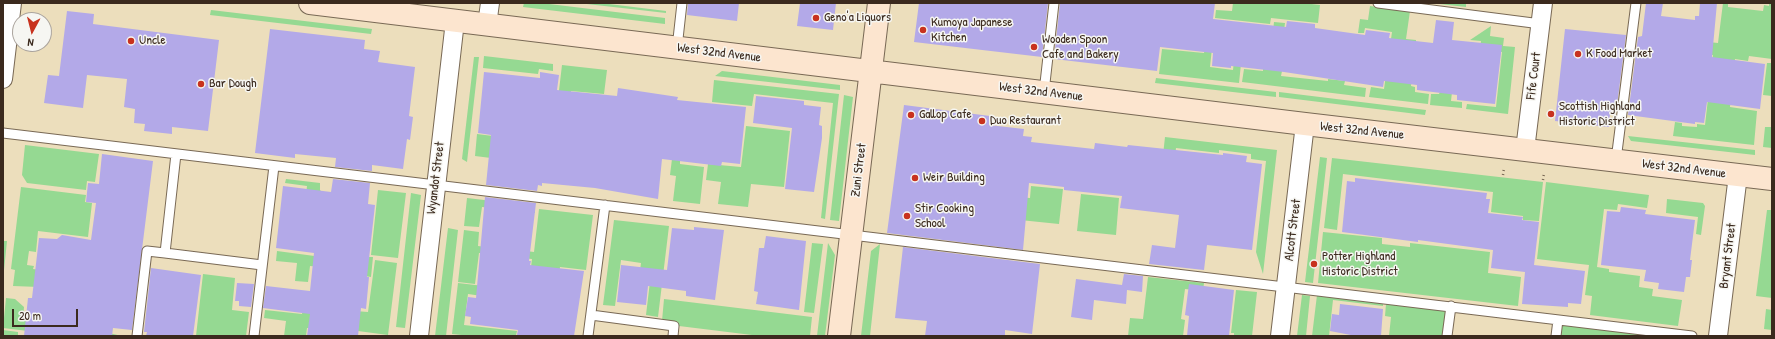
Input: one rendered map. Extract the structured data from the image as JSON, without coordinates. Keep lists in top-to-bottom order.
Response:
{
  "streets": {
    "street": [
      "West 32nd Avenue",
      "Fife Court",
      "Zuni Street",
      "Wyandot Street",
      "Alcott Street",
      "Bryant Street"
    ]
  },
  "crossings": [
    ["West 32nd Avenue", "Fife Court"],
    ["West 32nd Avenue", "Zuni Street"],
    ["West 32nd Avenue", "Wyandot Street"],
    ["West 32nd Avenue", "Alcott Street"],
    ["West 32nd Avenue", "Bryant Street"]
  ],
  "places": [
    "Geno'a Liquors",
    "Kumoya Japanese Kitchen",
    "Uncle",
    "Wooden Spoon Cafe and Bakery",
    "K Food Market",
    "Bar Dough",
    "Scottish Highland Historic District",
    "Gallop Cafe",
    "Duo Restaurant",
    "Weir Building",
    "Stir Cooking School",
    "Potter Highland Historic District"
  ],
  "scale_bar": "20 m",
  "north": "bottom"
}
